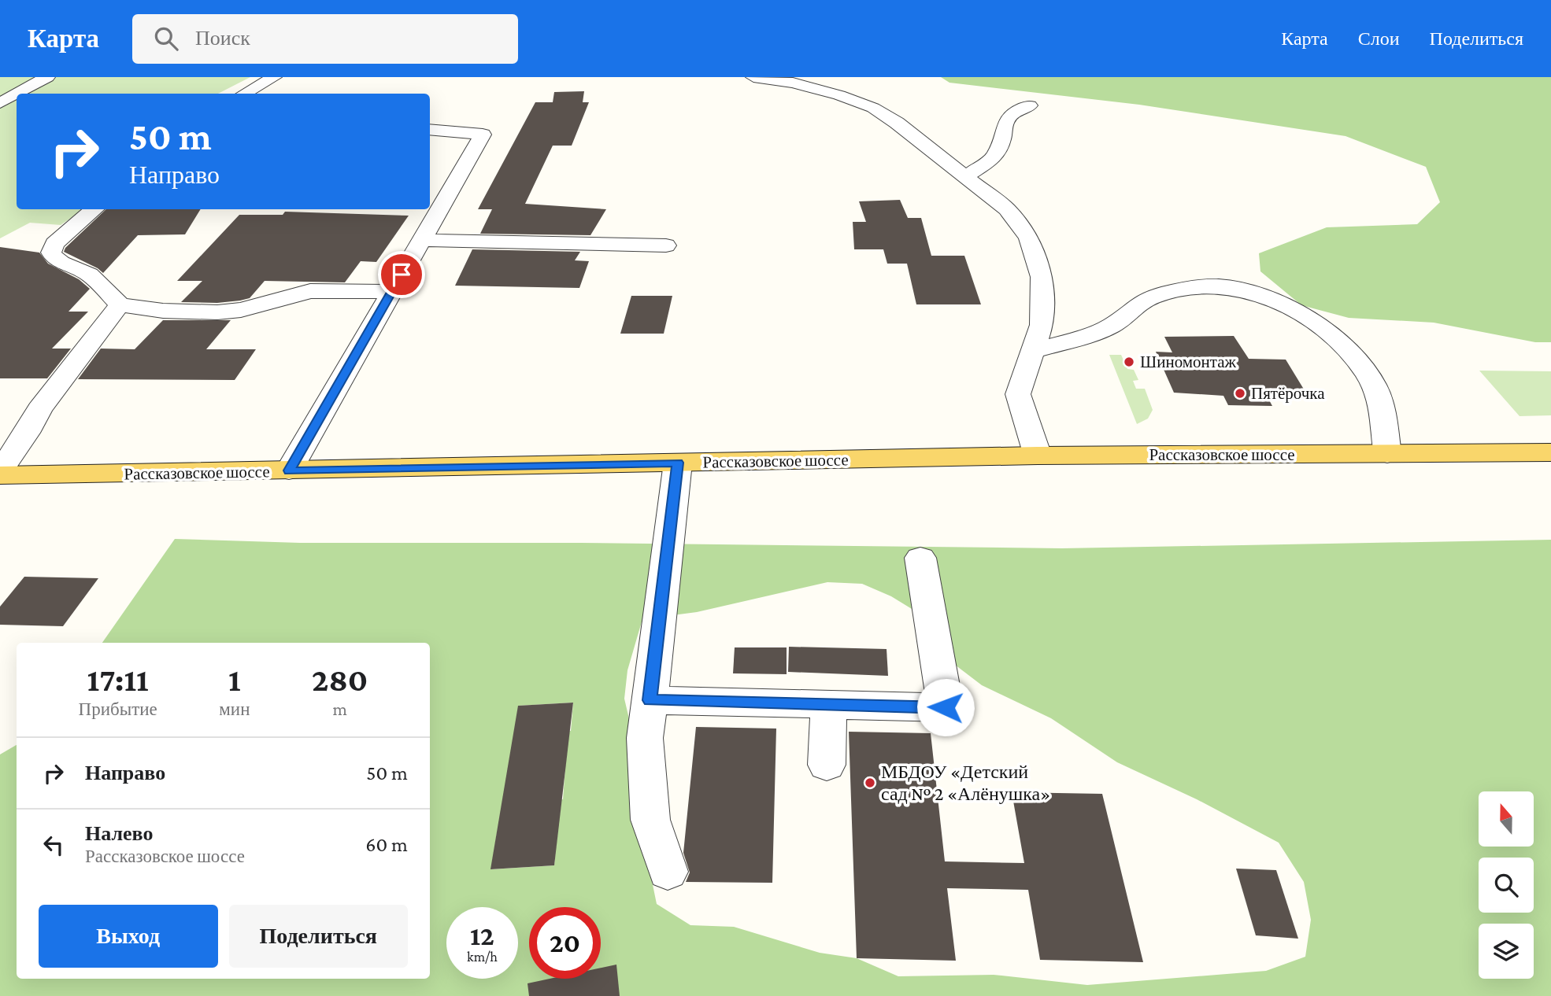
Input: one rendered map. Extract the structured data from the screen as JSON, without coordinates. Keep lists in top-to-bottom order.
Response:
{
  "streets": {
    "main road": ["Рассказовское шоссе"]
  },
  "places": ["Шиномонтаж", "Пятёрочка", "МБДОУ «Детский сад № 2 «Алёнушка»"],
  "north": "top",
  "page": {
    "header": "Карта",
    "search": "Поиск",
    "nav": ["Карта", "Слои", "Поделиться"],
    "turn": ["50 m", "Направо"],
    "eta": [
      "17:11",
      "Прибытие",
      "1",
      "мин",
      "280",
      "m"
    ],
    "list": [
      {
        "name": "Направо",
        "value": "50 m"
      },
      {
        "name": "Налево",
        "note": "Рассказовское шоссе",
        "value": "60 m"
      }
    ],
    "buttons": ["Выход", "Поделиться"],
    "speed": "12 km/h",
    "limit": "20"
  }
}
